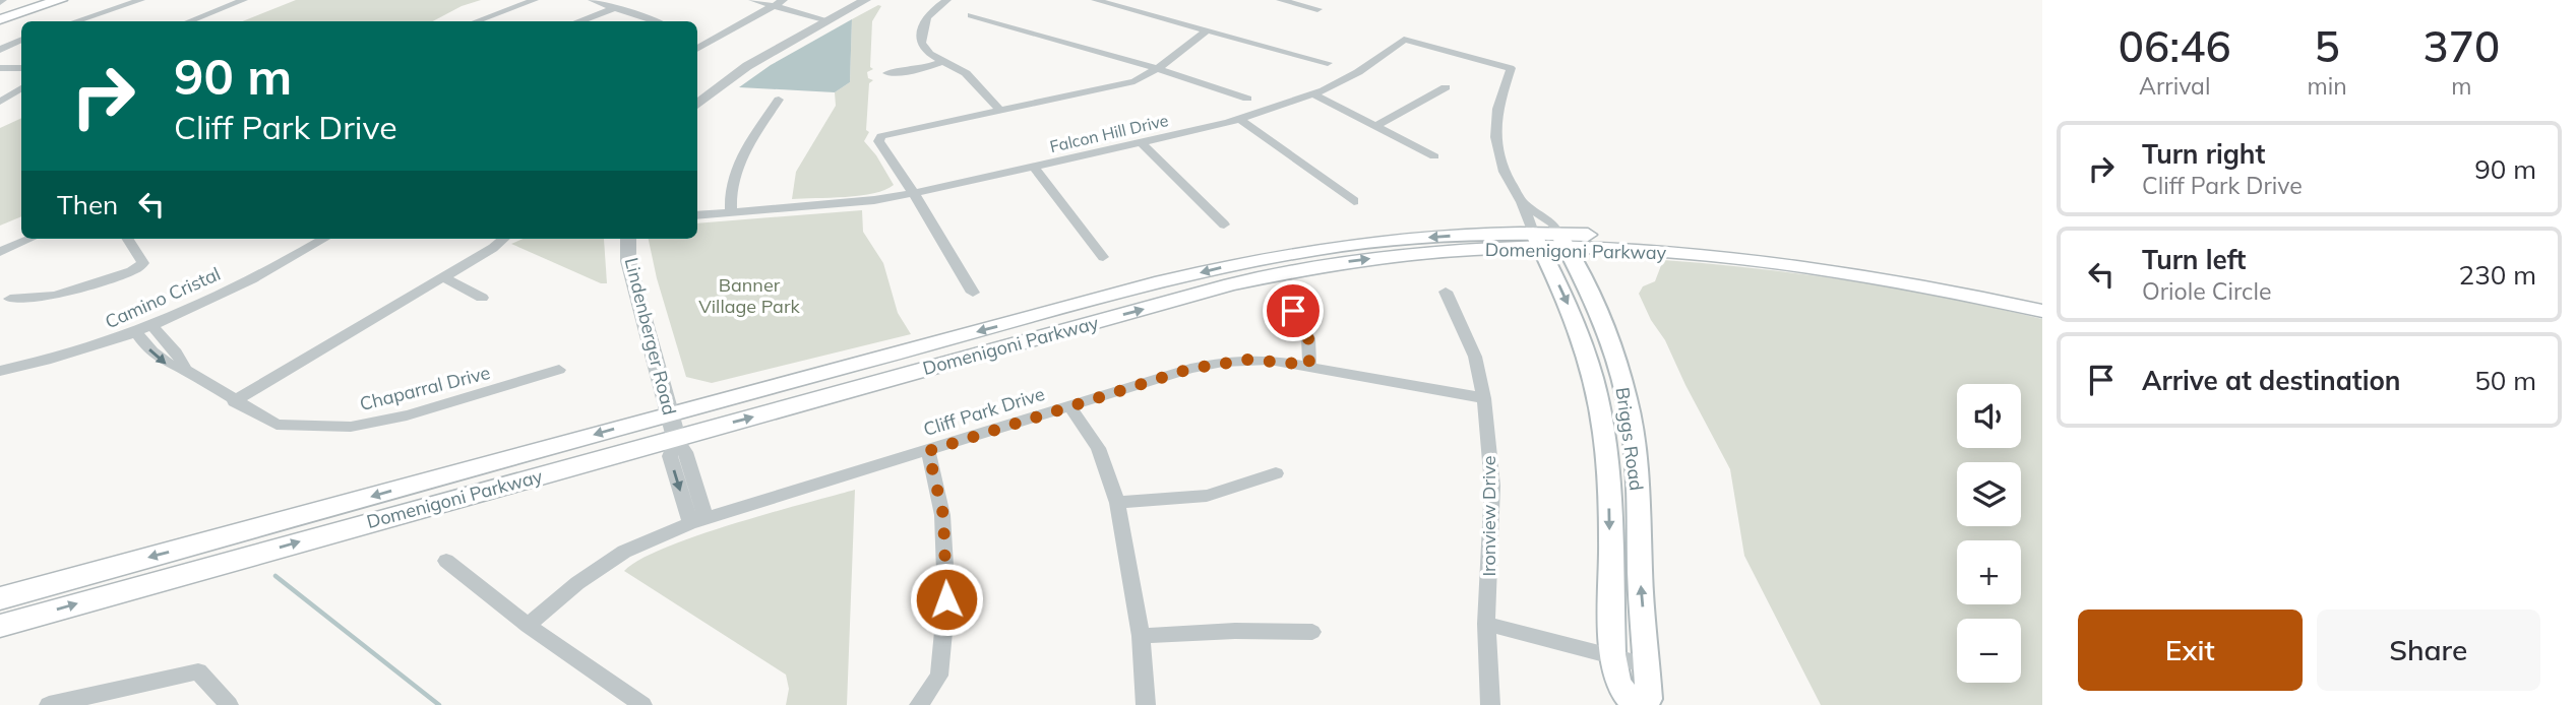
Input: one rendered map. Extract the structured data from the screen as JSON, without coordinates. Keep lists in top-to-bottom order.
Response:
{
  "streets": {
    "main road": ["Domenigoni Parkway", "Briggs Road"],
    "street": [
      "Falcon Hill Drive",
      "Camino Cristal",
      "Lindenberger Road",
      "Chaparral Drive",
      "Cliff Park Drive",
      "Ironview Drive"
    ]
  },
  "crossings": [
    ["Falcon Hill Drive", "Briggs Road"],
    ["Domenigoni Parkway", "Lindenberger Road"],
    ["Domenigoni Parkway", "Briggs Road"],
    ["Camino Cristal", "Chaparral Drive"],
    ["Cliff Park Drive", "Ironview Drive"]
  ],
  "parks": ["Banner Village Park"],
  "page": {
    "eta": [
      "06:46",
      "Arrival",
      "5",
      "min",
      "370",
      "m"
    ],
    "turn": ["90 m", "Cliff Park Drive"],
    "list": [
      {
        "name": "Turn right",
        "note": "Cliff Park Drive",
        "value": "90 m"
      },
      {
        "name": "Turn left",
        "note": "Oriole Circle",
        "value": "230 m"
      },
      {
        "name": "Arrive at destination",
        "value": "50 m"
      }
    ],
    "then": "Then",
    "map_buttons": ["+", "−"],
    "buttons": ["Exit", "Share"]
  }
}
